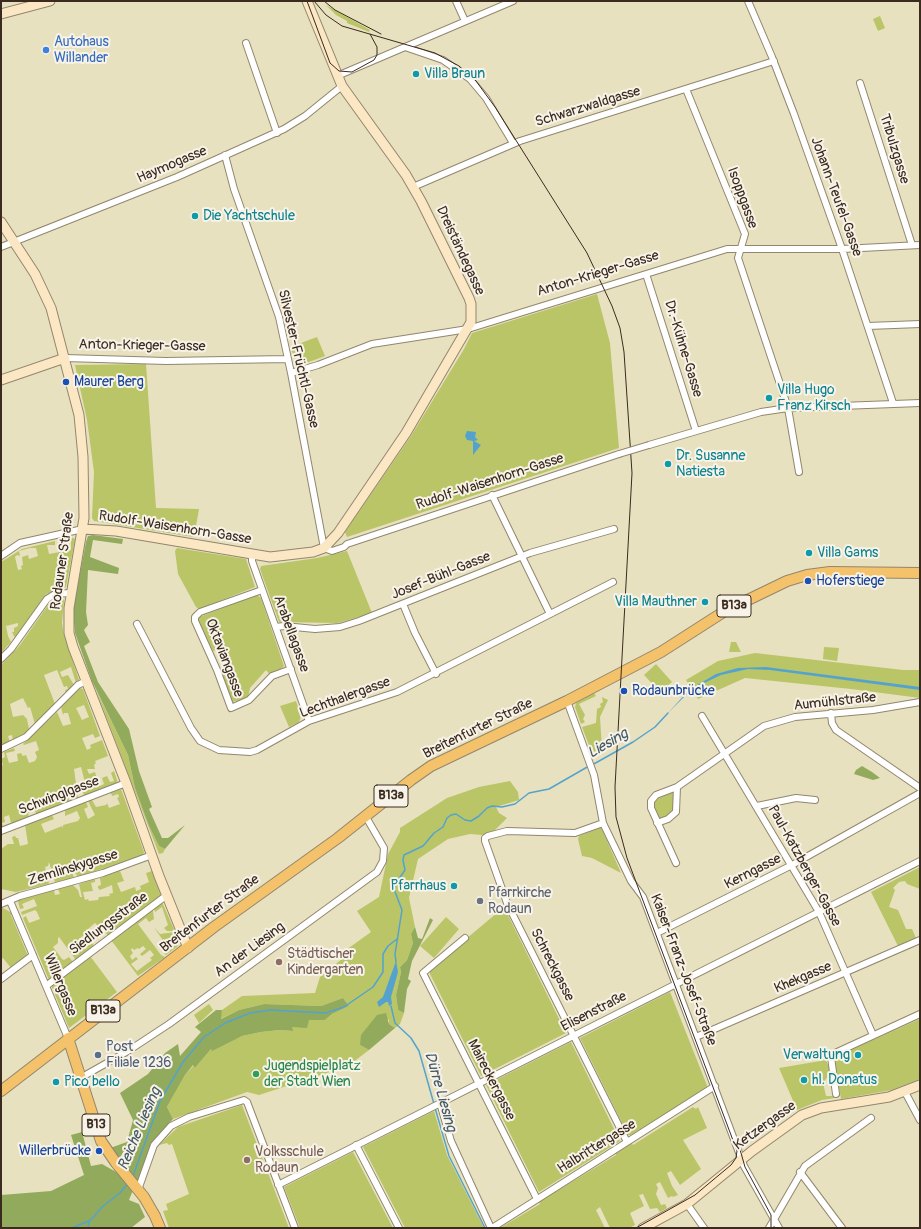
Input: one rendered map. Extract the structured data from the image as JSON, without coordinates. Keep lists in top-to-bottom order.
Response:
{
  "streets": {
    "main road": [
      "Dreiständegasse",
      "Anton-Krieger-Gasse",
      "Rudolf-Waisenhorn-Gasse",
      "Rodauner Straße",
      "B13a",
      "Breitenfurter Straße",
      "Willergasse",
      "B13",
      "Ketzergasse"
    ],
    "street": [
      "Schwarzwaldgasse",
      "Tribulzgasse",
      "Haymogasse",
      "Johann-Teufel-Gasse",
      "Isoppgasse",
      "Dr.-Kühne-Gasse",
      "Silvester-Früchtl-Gasse",
      "Josef-Bühl-Gasse",
      "Arabellagasse",
      "Oktaviangasse",
      "Lechthalergasse",
      "Aumühlstraße",
      "Schwinglgasse",
      "Paul-Katzberger-Gasse",
      "Zemlinskygasse",
      "Kerngasse",
      "Siedlungsstraße",
      "An der Liesing",
      "Schreckgasse",
      "Kaiser-Franz-Josef-Straße",
      "Khekgasse",
      "Elisenstraße",
      "Maireckergasse",
      "Halbrittergasse"
    ]
  },
  "crossings": [
    ["Schwarzwaldgasse", "Johann-Teufel-Gasse"],
    ["Schwarzwaldgasse", "Isoppgasse"],
    ["Schwarzwaldgasse", "Dreiständegasse"],
    ["Tribulzgasse", "Anton-Krieger-Gasse"],
    ["Haymogasse", "Dreiständegasse"],
    ["Haymogasse", "Silvester-Früchtl-Gasse"],
    ["Haymogasse", "Rodauner Straße"],
    ["Johann-Teufel-Gasse", "Anton-Krieger-Gasse"],
    ["Isoppgasse", "Anton-Krieger-Gasse"],
    ["Dreiständegasse", "Anton-Krieger-Gasse"],
    ["Dreiständegasse", "Silvester-Früchtl-Gasse"],
    ["Dreiständegasse", "Rudolf-Waisenhorn-Gasse"],
    ["Anton-Krieger-Gasse", "Dr.-Kühne-Gasse"],
    ["Anton-Krieger-Gasse", "Silvester-Früchtl-Gasse"],
    ["Anton-Krieger-Gasse", "Rodauner Straße"],
    ["Dr.-Kühne-Gasse", "Rudolf-Waisenhorn-Gasse"],
    ["Silvester-Früchtl-Gasse", "Rudolf-Waisenhorn-Gasse"],
    ["Rudolf-Waisenhorn-Gasse", "Rodauner Straße"],
    ["Rudolf-Waisenhorn-Gasse", "Arabellagasse"],
    ["Rodauner Straße", "Breitenfurter Straße"],
    ["Rodauner Straße", "Schwinglgasse"],
    ["Rodauner Straße", "Zemlinskygasse"],
    ["Rodauner Straße", "Siedlungsstraße"],
    ["Josef-Bühl-Gasse", "Arabellagasse"],
    ["Arabellagasse", "Oktaviangasse"],
    ["Arabellagasse", "Lechthalergasse"],
    ["Aumühlstraße", "Paul-Katzberger-Gasse"],
    ["Breitenfurter Straße", "An der Liesing"],
    ["Breitenfurter Straße", "Kaiser-Franz-Josef-Straße"],
    ["Breitenfurter Straße", "Willergasse"],
    ["Paul-Katzberger-Gasse", "Kerngasse"],
    ["Paul-Katzberger-Gasse", "Khekgasse"],
    ["Paul-Katzberger-Gasse", "Elisenstraße"],
    ["Zemlinskygasse", "Willergasse"],
    ["Kerngasse", "Kaiser-Franz-Josef-Straße"],
    ["Siedlungsstraße", "Willergasse"],
    ["An der Liesing", "Willergasse"],
    ["Schreckgasse", "Kaiser-Franz-Josef-Straße"],
    ["Schreckgasse", "Elisenstraße"],
    ["Schreckgasse", "Halbrittergasse"],
    ["Kaiser-Franz-Josef-Straße", "Khekgasse"],
    ["Kaiser-Franz-Josef-Straße", "Elisenstraße"],
    ["Kaiser-Franz-Josef-Straße", "Ketzergasse"],
    ["Kaiser-Franz-Josef-Straße", "Halbrittergasse"],
    ["Willergasse", "B13"],
    ["Elisenstraße", "Maireckergasse"],
    ["Maireckergasse", "Halbrittergasse"]
  ],
  "water": ["Liesing", "Dürre Liesing", "Reiche Liesing"],
  "places": [
    "Autohaus Willander",
    "Villa Braun",
    "Die Yachtschule",
    "Maurer Berg",
    "Villa Hugo Franz Kirsch",
    "Dr. Susanne Natiesta",
    "Villa Gams",
    "Hoferstiege",
    "Villa Mauthner",
    "Rodaunbrücke",
    "Pfarrhaus",
    "Pfarrkirche Rodaun",
    "Städtischer Kindergarten",
    "Post Filiale 1236",
    "Verwaltung",
    "Jugendspielplatz der Stadt Wien",
    "hl. Donatus",
    "Pico bello",
    "Willerbrücke",
    "Volksschule Rodaun"
  ]
}
